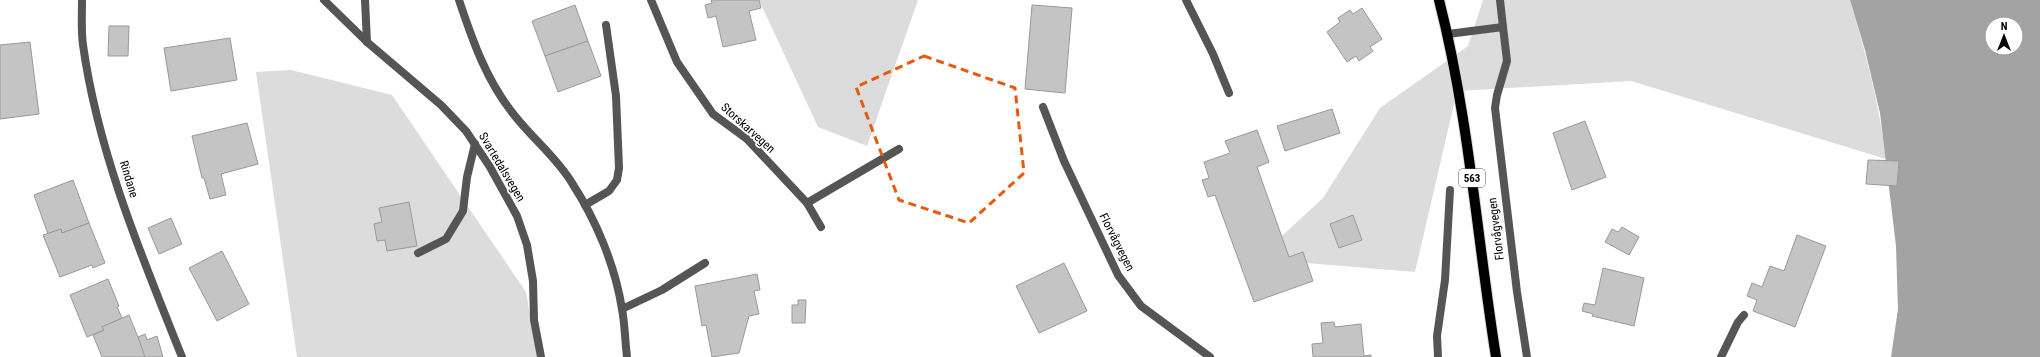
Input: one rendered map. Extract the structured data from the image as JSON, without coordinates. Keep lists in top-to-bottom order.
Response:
{
  "streets": {
    "main road": ["563", "Florvågvegen"],
    "street": ["Storskarvegen", "Svartedalsvegen", "Rindane"]
  },
  "north": "top"
}
